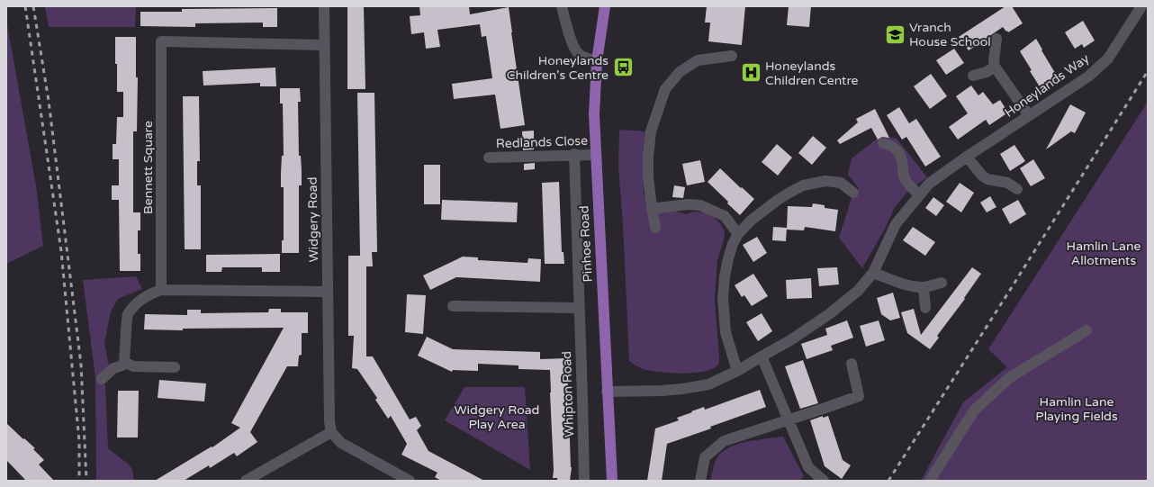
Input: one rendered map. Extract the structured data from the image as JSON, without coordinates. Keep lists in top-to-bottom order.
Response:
{
  "streets": {
    "main road": ["Pinhoe Road"],
    "street": [
      "Honeylands Way",
      "Redlands Close",
      "Bennett Square",
      "Widgery Road",
      "Whipton Road"
    ]
  },
  "crossings": [
    ["Honeylands Way", "Pinhoe Road"],
    ["Redlands Close", "Pinhoe Road"],
    ["Redlands Close", "Whipton Road"],
    ["Bennett Square", "Widgery Road"]
  ],
  "parks": ["Hamlin Lane Allotments", "Hamlin Lane Playing Fields", "Widgery Road Play Area"],
  "places": {
    "school or university": ["Vranch House School"],
    "bus stop": ["Honeylands Children's Centre"],
    "hospital": ["Honeylands Children Centre"]
  }
}
